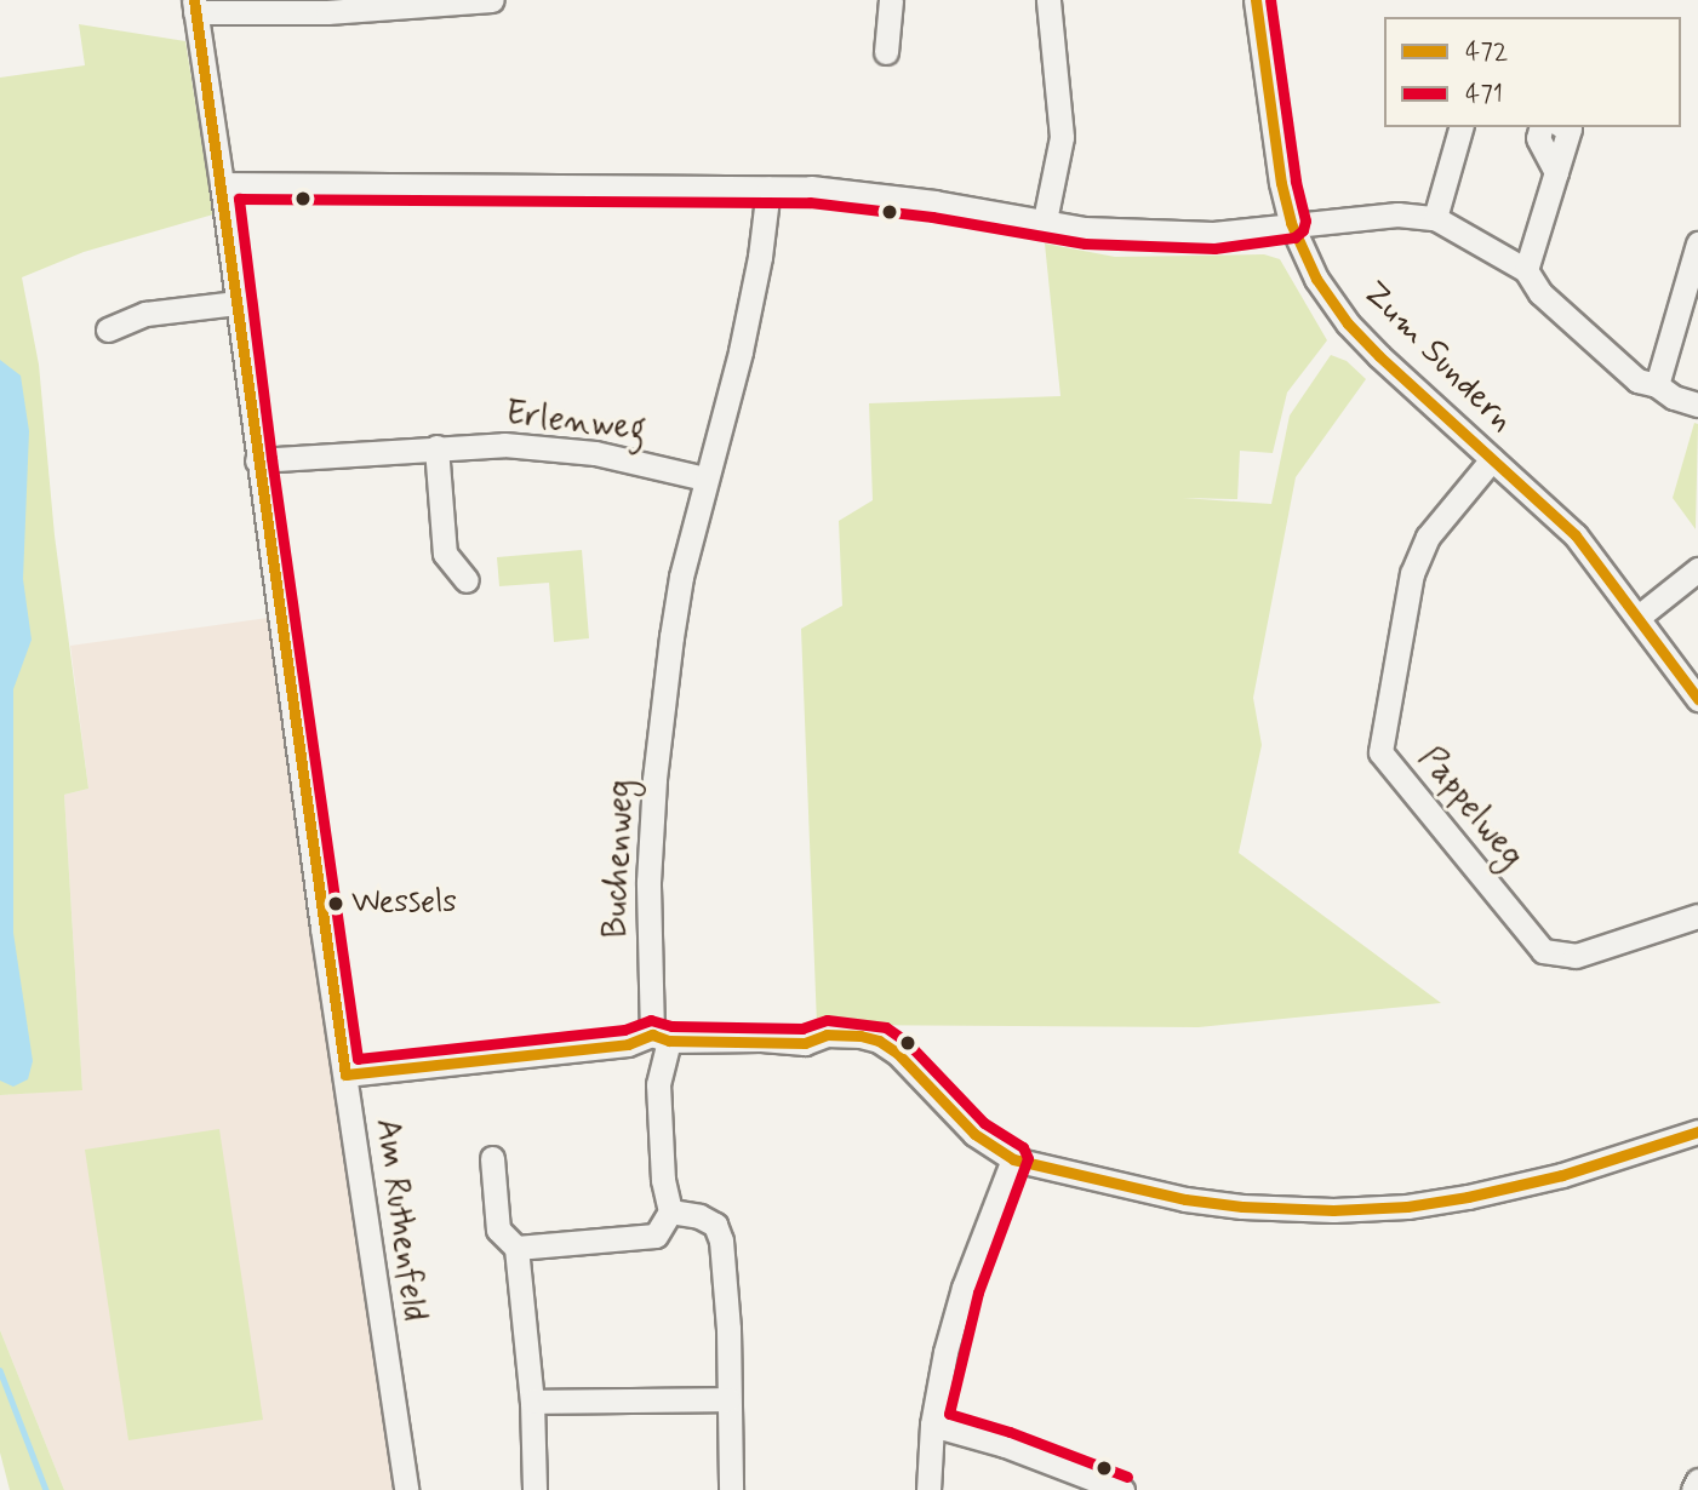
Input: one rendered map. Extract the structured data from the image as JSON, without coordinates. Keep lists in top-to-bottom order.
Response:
{
  "streets": {
    "street": [
      "Zum Sundern",
      "Erlenweg",
      "Pappelweg",
      "Buchenweg",
      "Am Ruthenfeld"
    ]
  },
  "crossings": [
    ["Zum Sundern", "Pappelweg"],
    ["Erlenweg", "Buchenweg"],
    ["Erlenweg", "Am Ruthenfeld"]
  ],
  "places": ["Wessels"],
  "lines": ["transit line 472", "transit line 471"],
  "legend": ["472", "471"]
}
